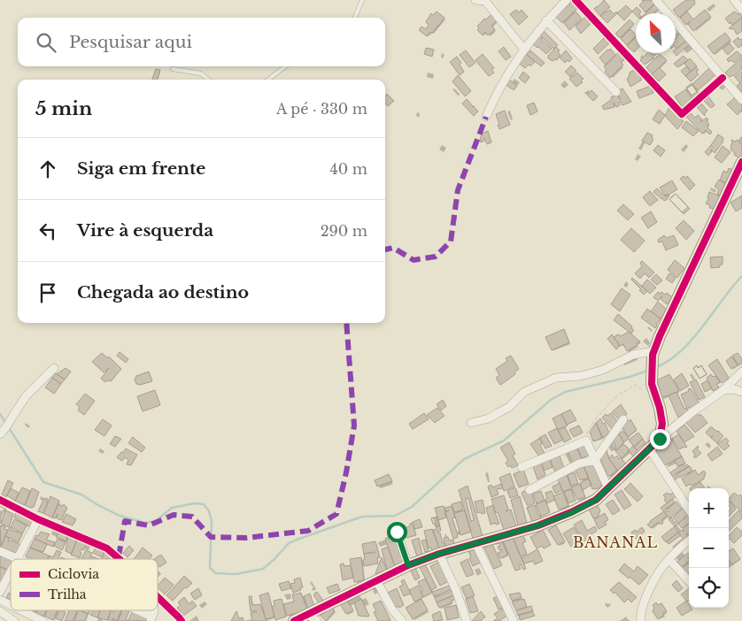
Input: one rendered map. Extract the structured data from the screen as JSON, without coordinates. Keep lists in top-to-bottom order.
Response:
{
  "districts": ["BANANAL"],
  "legend": ["Ciclovia", "Trilha"],
  "north": "top left",
  "page": {
    "search": "Pesquisar aqui",
    "heading": ["5 min", "A pé · 330 m"],
    "list": [
      ["Siga em frente", "40 m"],
      ["Vire à esquerda", "290 m"],
      "Chegada ao destino"
    ],
    "map_buttons": ["+", "−"]
  }
}
